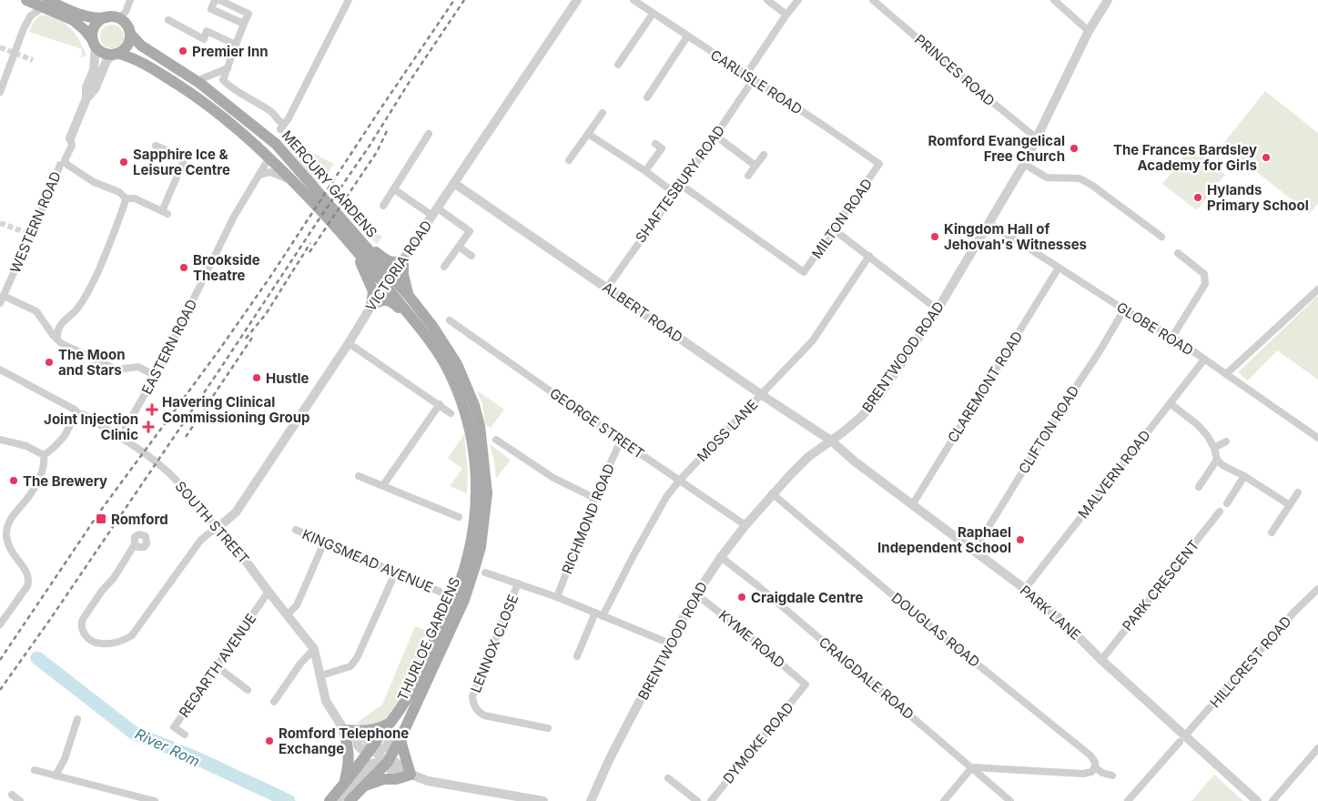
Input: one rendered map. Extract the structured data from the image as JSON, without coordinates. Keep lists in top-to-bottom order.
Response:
{
  "streets": {
    "main road": ["MERCURY GARDENS", "THURLOE GARDENS"],
    "street": [
      "PRINCES ROAD",
      "CARLISLE ROAD",
      "SHAFTESBURY ROAD",
      "MILTON ROAD",
      "WESTERN ROAD",
      "VICTORIA ROAD",
      "ALBERT ROAD",
      "GLOBE ROAD",
      "EASTERN ROAD",
      "BRENTWOOD ROAD",
      "CLAREMONT ROAD",
      "GEORGE STREET",
      "CLIFTON ROAD",
      "MOSS LANE",
      "MALVERN ROAD",
      "RICHMOND ROAD",
      "SOUTH STREET",
      "KINGSMEAD AVENUE",
      "PARK CRESCENT",
      "PARK LANE",
      "DOUGLAS ROAD",
      "KYME ROAD",
      "LENNOX CLOSE",
      "HILLCREST ROAD",
      "REGARTH AVENUE",
      "CRAIGDALE ROAD",
      "DYMOKE ROAD"
    ]
  },
  "crossings": [
    ["PRINCES ROAD", "BRENTWOOD ROAD"],
    ["CARLISLE ROAD", "SHAFTESBURY ROAD"],
    ["CARLISLE ROAD", "MILTON ROAD"],
    ["MERCURY GARDENS", "WESTERN ROAD"],
    ["MERCURY GARDENS", "VICTORIA ROAD"],
    ["MERCURY GARDENS", "EASTERN ROAD"],
    ["MERCURY GARDENS", "THURLOE GARDENS"],
    ["SHAFTESBURY ROAD", "MILTON ROAD"],
    ["SHAFTESBURY ROAD", "ALBERT ROAD"],
    ["VICTORIA ROAD", "ALBERT ROAD"],
    ["VICTORIA ROAD", "SOUTH STREET"],
    ["VICTORIA ROAD", "THURLOE GARDENS"],
    ["ALBERT ROAD", "BRENTWOOD ROAD"],
    ["ALBERT ROAD", "MOSS LANE"],
    ["ALBERT ROAD", "PARK LANE"],
    ["GLOBE ROAD", "BRENTWOOD ROAD"],
    ["GLOBE ROAD", "CLAREMONT ROAD"],
    ["GLOBE ROAD", "CLIFTON ROAD"],
    ["GLOBE ROAD", "MALVERN ROAD"],
    ["EASTERN ROAD", "SOUTH STREET"],
    ["BRENTWOOD ROAD", "GEORGE STREET"],
    ["BRENTWOOD ROAD", "PARK LANE"],
    ["BRENTWOOD ROAD", "DOUGLAS ROAD"],
    ["BRENTWOOD ROAD", "KYME ROAD"],
    ["BRENTWOOD ROAD", "CRAIGDALE ROAD"],
    ["CLAREMONT ROAD", "PARK LANE"],
    ["GEORGE STREET", "MOSS LANE"],
    ["GEORGE STREET", "RICHMOND ROAD"],
    ["CLIFTON ROAD", "PARK LANE"],
    ["MALVERN ROAD", "PARK LANE"],
    ["SOUTH STREET", "THURLOE GARDENS"],
    ["SOUTH STREET", "REGARTH AVENUE"],
    ["PARK CRESCENT", "PARK LANE"],
    ["PARK LANE", "HILLCREST ROAD"],
    ["KYME ROAD", "DYMOKE ROAD"]
  ],
  "water": ["River Rom"],
  "places": {
    "other": [
      "Premier Inn",
      "Romford Evangelical Free Church",
      "The Frances Bardsley Academy for Girls",
      "Sapphire Ice & Leisure Centre",
      "Hylands Primary School",
      "Kingdom Hall of Jehovah's Witnesses",
      "Brookside Theatre",
      "The Moon and Stars",
      "Hustle",
      "The Brewery",
      "Raphael Independent School",
      "Craigdale Centre",
      "Romford Telephone Exchange"
    ],
    "health": ["Havering Clinical Commissioning Group", "Joint Injection Clinic"],
    "transit": ["Romford"]
  }
}
